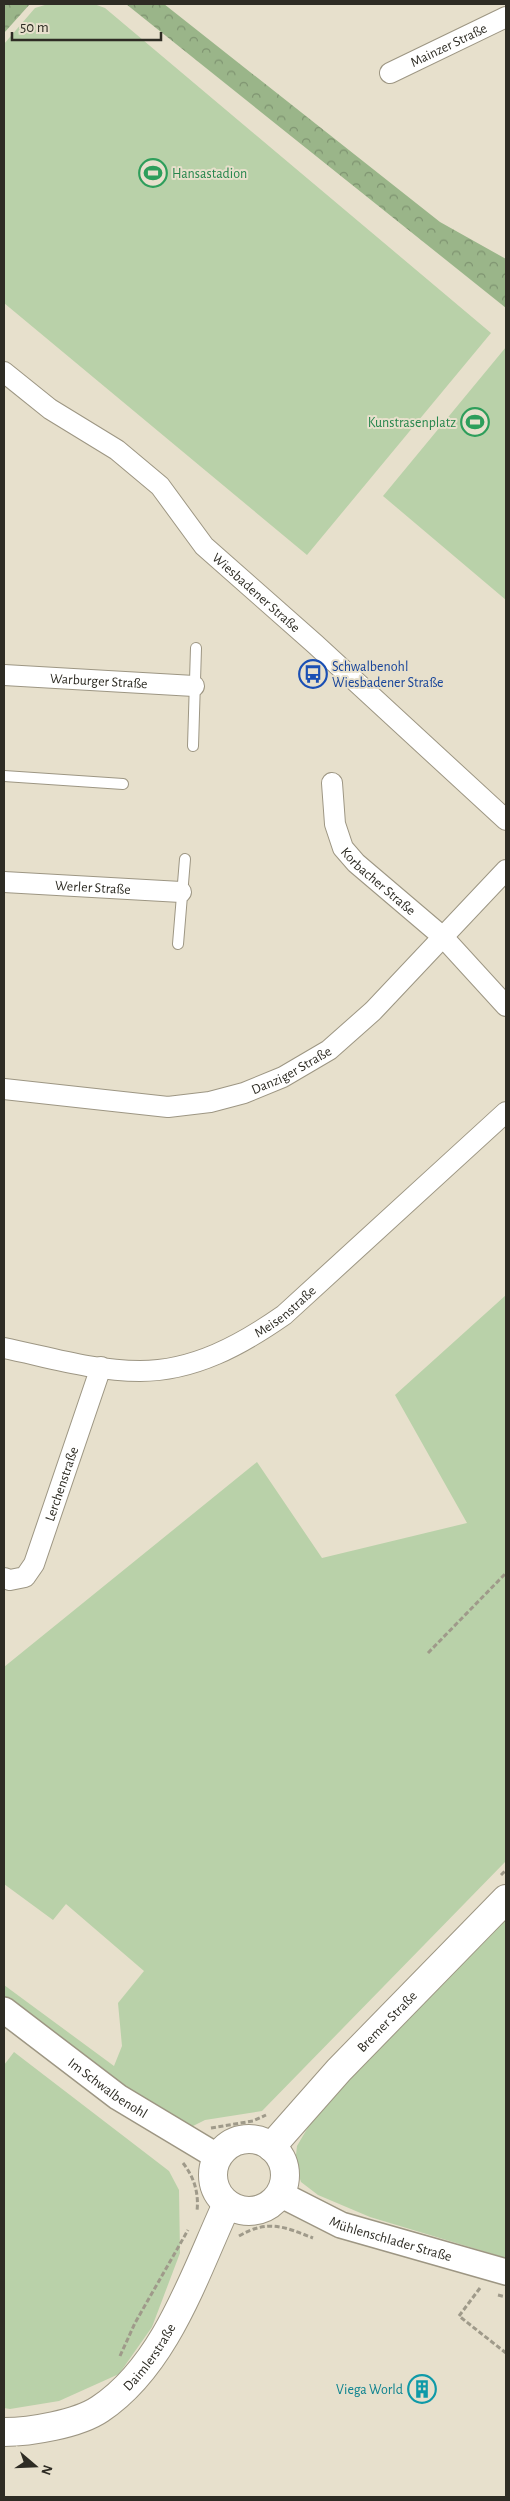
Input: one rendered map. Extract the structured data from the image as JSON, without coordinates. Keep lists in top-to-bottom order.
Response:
{
  "streets": {
    "main road": ["Bremer Straße", "Daimlerstraße"],
    "street": [
      "Mainzer Straße",
      "Wiesbadener Straße",
      "Warburger Straße",
      "Korbacher Straße",
      "Werler Straße",
      "Danziger Straße",
      "Meisenstraße",
      "Lerchenstraße",
      "Im Schwalbenohl",
      "Mühlenschlader Straße"
    ]
  },
  "crossings": [
    ["Korbacher Straße", "Danziger Straße"],
    ["Meisenstraße", "Lerchenstraße"],
    ["Bremer Straße", "Im Schwalbenohl"],
    ["Bremer Straße", "Mühlenschlader Straße"],
    ["Bremer Straße", "Daimlerstraße"],
    ["Im Schwalbenohl", "Mühlenschlader Straße"],
    ["Im Schwalbenohl", "Daimlerstraße"],
    ["Mühlenschlader Straße", "Daimlerstraße"]
  ],
  "places": {
    "sports": ["Hansastadion", "Kunstrasenplatz"],
    "bus stop": ["Schwalbenohl Wiesbadener Straße"],
    "building": ["Viega World"]
  },
  "scale_bar": "50 m",
  "north": "right"
}
